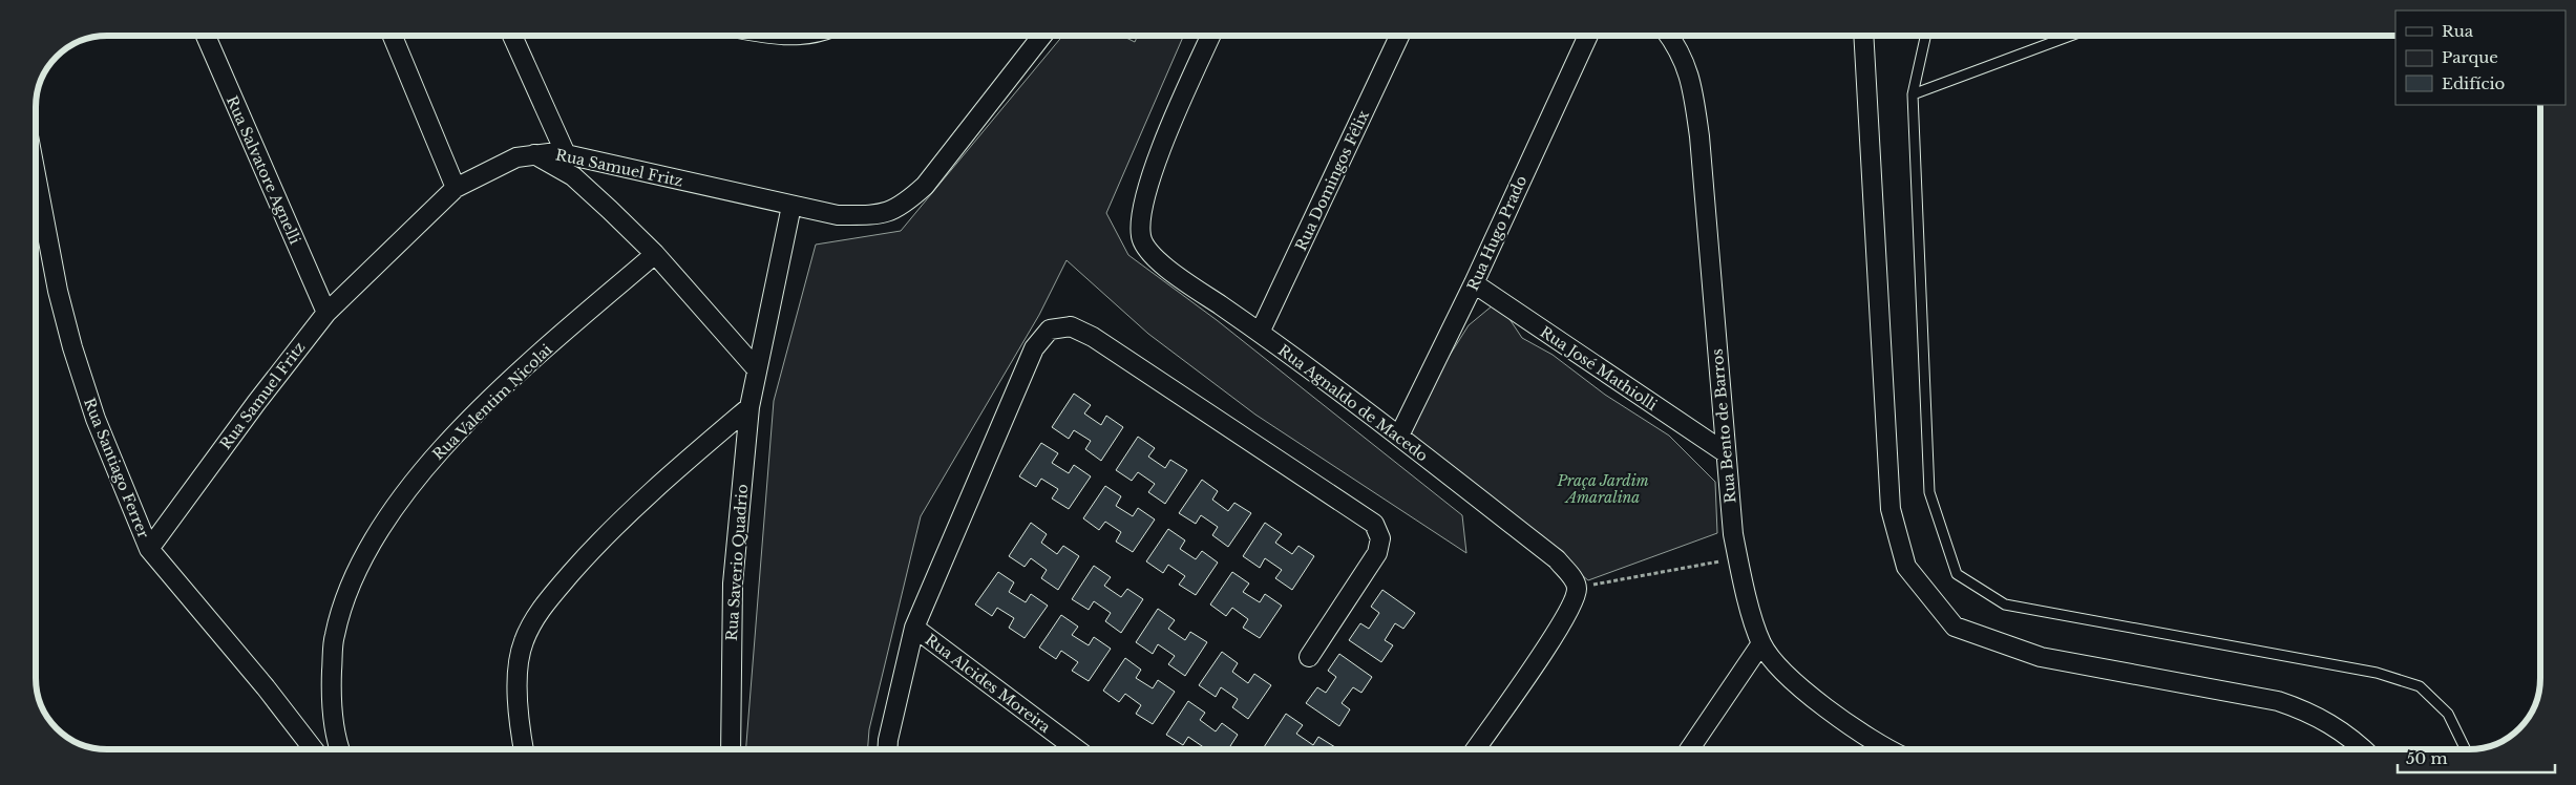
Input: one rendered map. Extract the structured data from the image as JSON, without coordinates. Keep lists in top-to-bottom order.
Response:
{
  "streets": {
    "street": [
      "Rua Samuel Fritz",
      "Rua Salvatore Agnelli",
      "Rua Domingos Félix",
      "Rua Hugo Prado",
      "Rua José Mathiolli",
      "Rua Valentim Nicolai",
      "Rua Agnaldo de Macedo",
      "Rua Bento de Barros",
      "Rua Santiago Ferrer",
      "Rua Saverio Quadrio",
      "Rua Alcides Moreira"
    ]
  },
  "crossings": [
    ["Rua Samuel Fritz", "Rua Salvatore Agnelli"],
    ["Rua Samuel Fritz", "Rua Santiago Ferrer"],
    ["Rua Samuel Fritz", "Rua Saverio Quadrio"],
    ["Rua Domingos Félix", "Rua Agnaldo de Macedo"],
    ["Rua Hugo Prado", "Rua José Mathiolli"],
    ["Rua Hugo Prado", "Rua Agnaldo de Macedo"],
    ["Rua José Mathiolli", "Rua Bento de Barros"]
  ],
  "parks": ["Praça Jardim Amaralina"],
  "legend": ["Rua", "Parque", "Edifício"],
  "scale_bar": "50 m"
}
